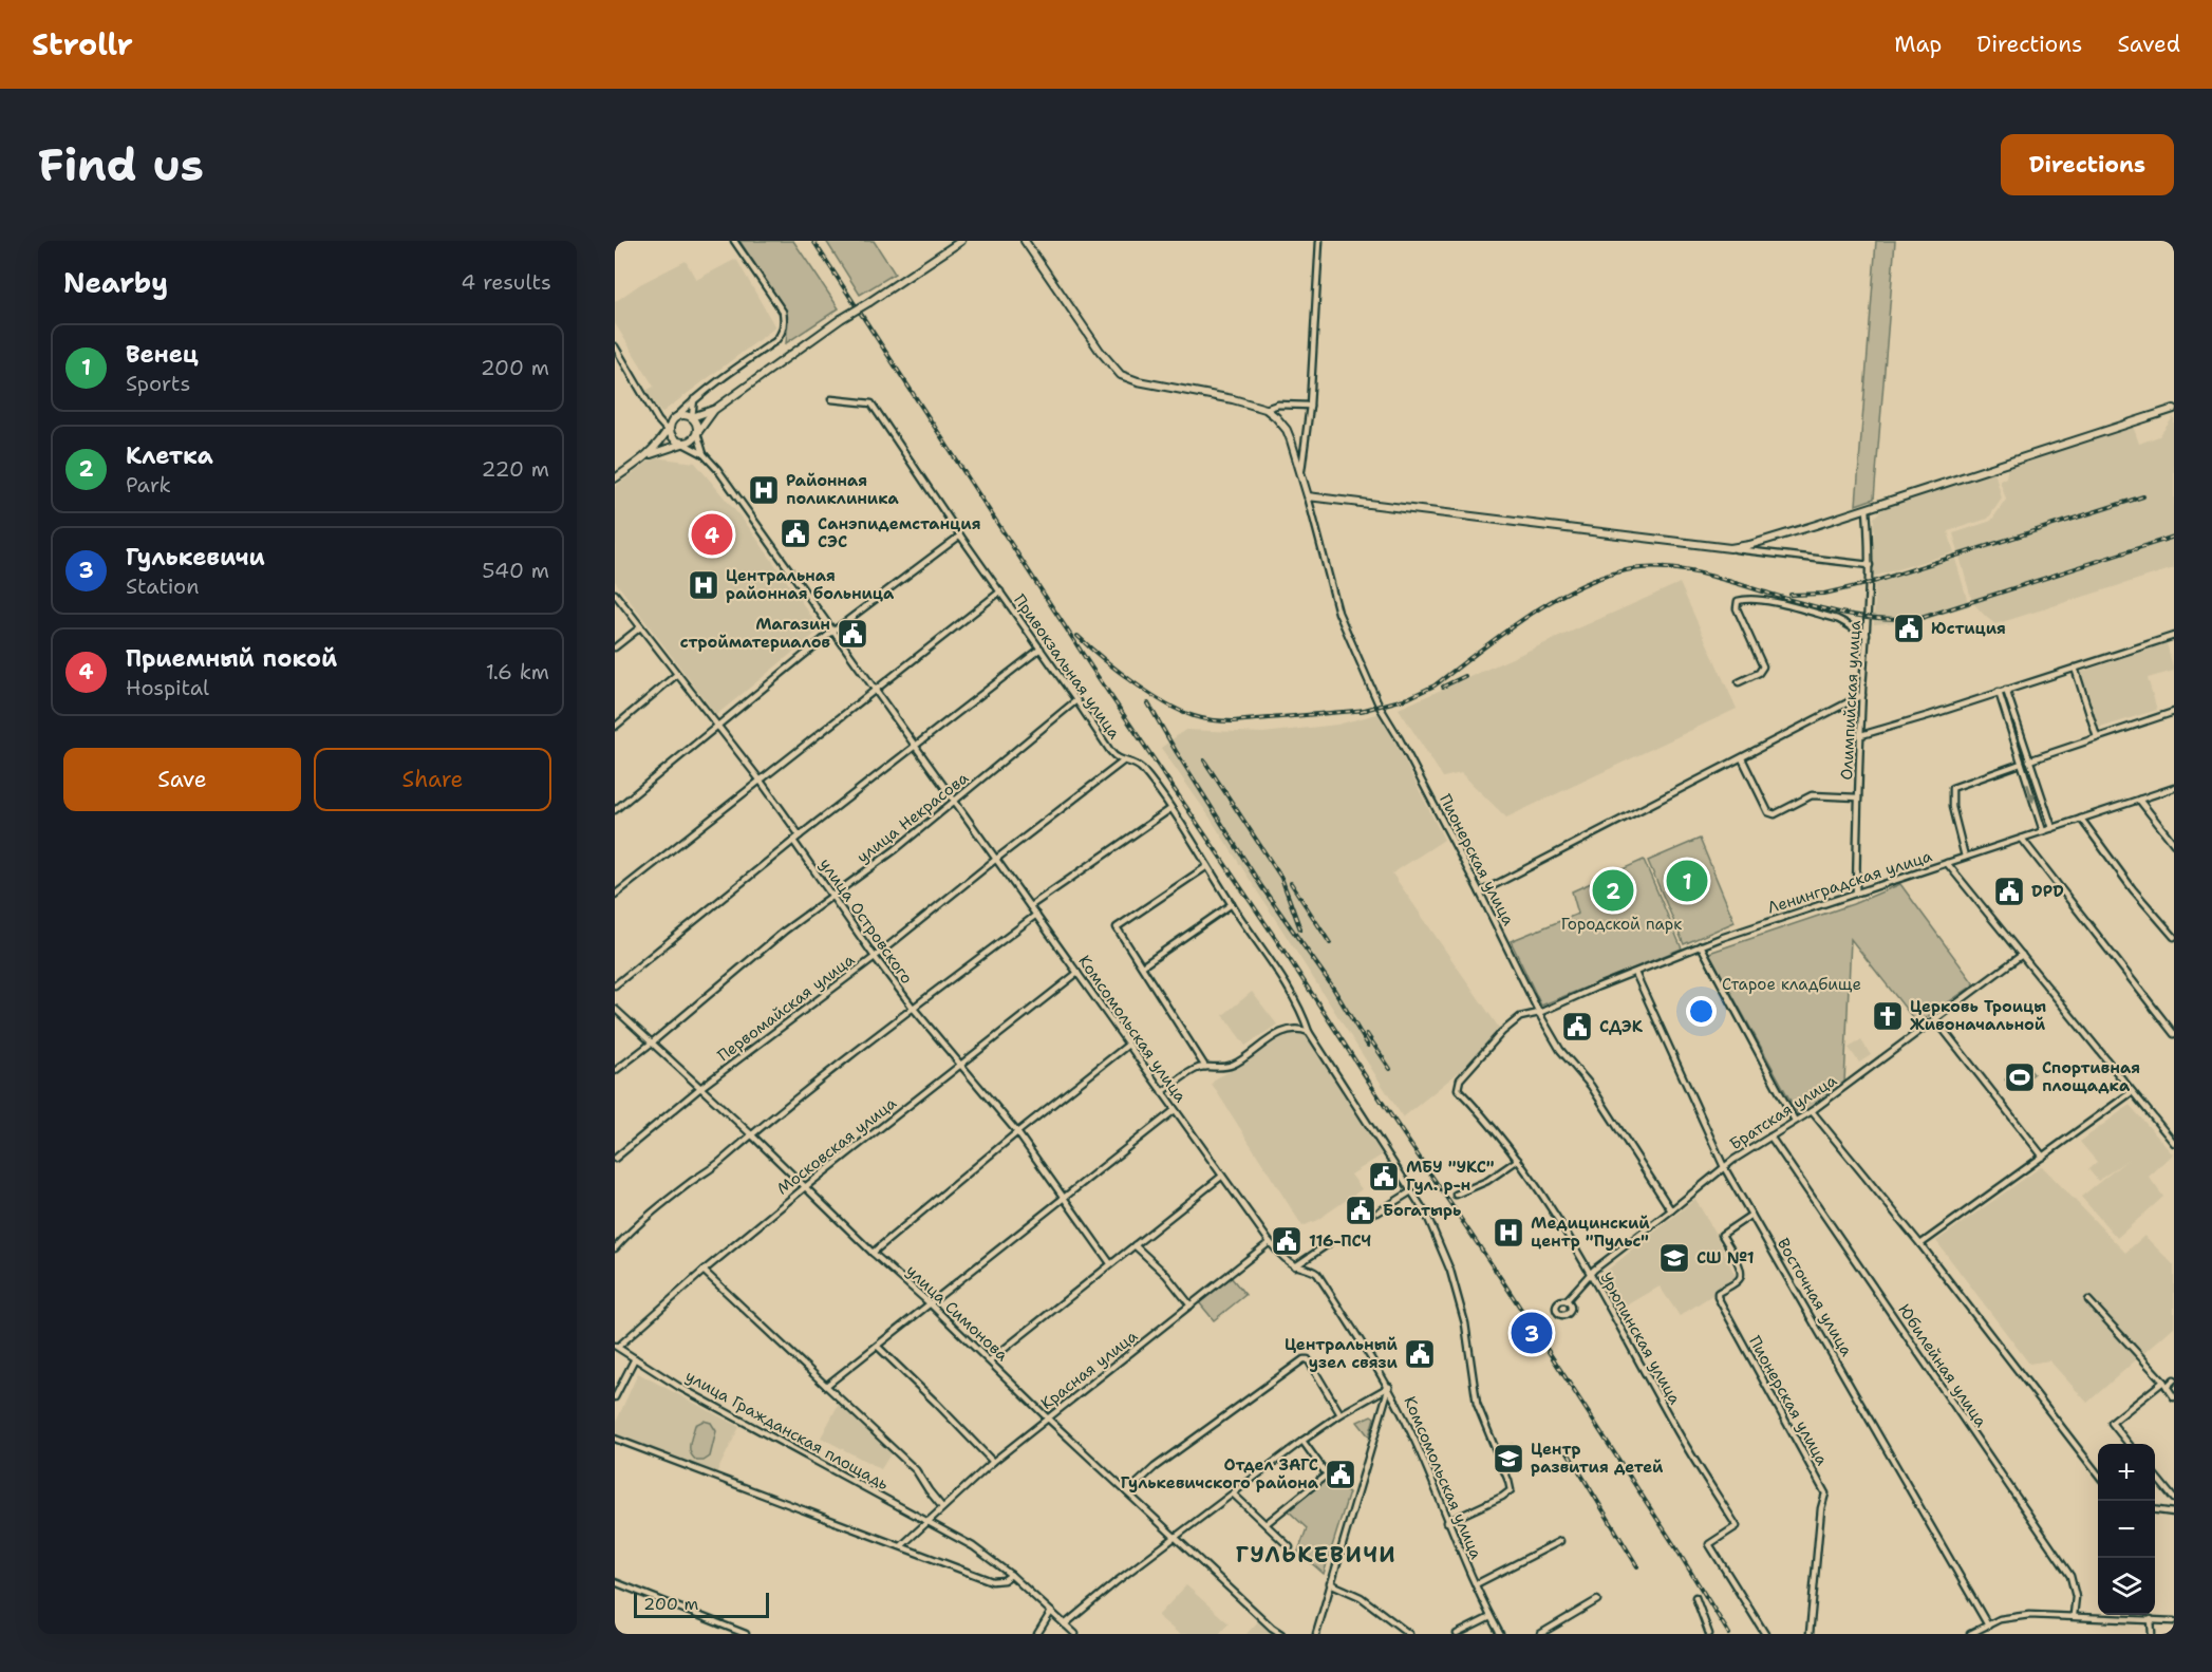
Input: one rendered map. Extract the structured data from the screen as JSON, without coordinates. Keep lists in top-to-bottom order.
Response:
{
  "streets": {
    "street": [
      "Привокзальная улица",
      "Олимпийская улица",
      "улица Некрасова",
      "Пионерская улица",
      "Ленинградская улица",
      "улица Островского",
      "Первомайская улица",
      "Комсомольская улица",
      "Братская улица",
      "Московская улица",
      "Восточная улица",
      "улица Симонова",
      "Урюпинская улица",
      "Юбилейная улица",
      "Красная улица",
      "улица Гражданская площадь"
    ]
  },
  "crossings": [
    ["Привокзальная улица", "улица Некрасова"],
    ["Привокзальная улица", "Первомайская улица"],
    ["Привокзальная улица", "Комсомольская улица"],
    ["Олимпийская улица", "Ленинградская улица"],
    ["улица Некрасова", "улица Островского"],
    ["улица Некрасова", "Комсомольская улица"],
    ["улица Некрасова", "улица Симонова"],
    ["Пионерская улица", "Ленинградская улица"],
    ["Пионерская улица", "Братская улица"],
    ["Пионерская улица", "Восточная улица"],
    ["Пионерская улица", "Урюпинская улица"],
    ["Ленинградская улица", "Восточная улица"],
    ["Ленинградская улица", "Урюпинская улица"],
    ["улица Островского", "Первомайская улица"],
    ["улица Островского", "Московская улица"],
    ["Первомайская улица", "Комсомольская улица"],
    ["Первомайская улица", "улица Симонова"],
    ["Комсомольская улица", "Московская улица"],
    ["Комсомольская улица", "Красная улица"],
    ["Братская улица", "Восточная улица"],
    ["Братская улица", "Урюпинская улица"],
    ["Братская улица", "Юбилейная улица"],
    ["Московская улица", "улица Симонова"],
    ["Московская улица", "улица Гражданская площадь"],
    ["улица Симонова", "Красная улица"],
    ["Красная улица", "улица Гражданская площадь"]
  ],
  "districts": ["ГУЛЬКЕВИЧИ"],
  "parks": ["Городской парк", "Старое кладбище"],
  "places": {
    "hospital": ["Районная поликлиника", "Центральная районная больница", "Медицинский центр \"Пульс\""],
    "public building": [
      "Санэпидемстанция СЭС",
      "Юстиция",
      "Магазин стройматериалов",
      "DPD",
      "СДЭК",
      "МБУ \"УКС\" Гул. р-н",
      "Богатырь",
      "116-ПСЧ",
      "Центральный узел связи",
      "Отдел ЗАГС Гулькевичского района"
    ],
    "church": ["Церковь Троицы Живоначальной"],
    "sports": ["Спортивная площадка"],
    "school or university": ["СШ №1", "Центр развития детей"]
  },
  "scale_bar": "200 m",
  "page": {
    "header": "Strollr",
    "nav": ["Map", "Directions", "Saved"],
    "buttons": [
      "Directions",
      ["Save", "Share"]
    ],
    "title": "Find us",
    "heading": ["Nearby", "4 results"],
    "list": [
      {
        "mark": "1",
        "name": "Венец",
        "note": "Sports",
        "value": "200 m"
      },
      {
        "mark": "2",
        "name": "Клетка",
        "note": "Park",
        "value": "220 m"
      },
      {
        "mark": "3",
        "name": "Гулькевичи",
        "note": "Station",
        "value": "540 m"
      },
      {
        "mark": "4",
        "name": "Приемный покой",
        "note": "Hospital",
        "value": "1.6 km"
      }
    ],
    "pins": [
      "4",
      "1",
      "2",
      "3"
    ],
    "map_buttons": ["+", "−"],
    "scale": "200 m"
  }
}
